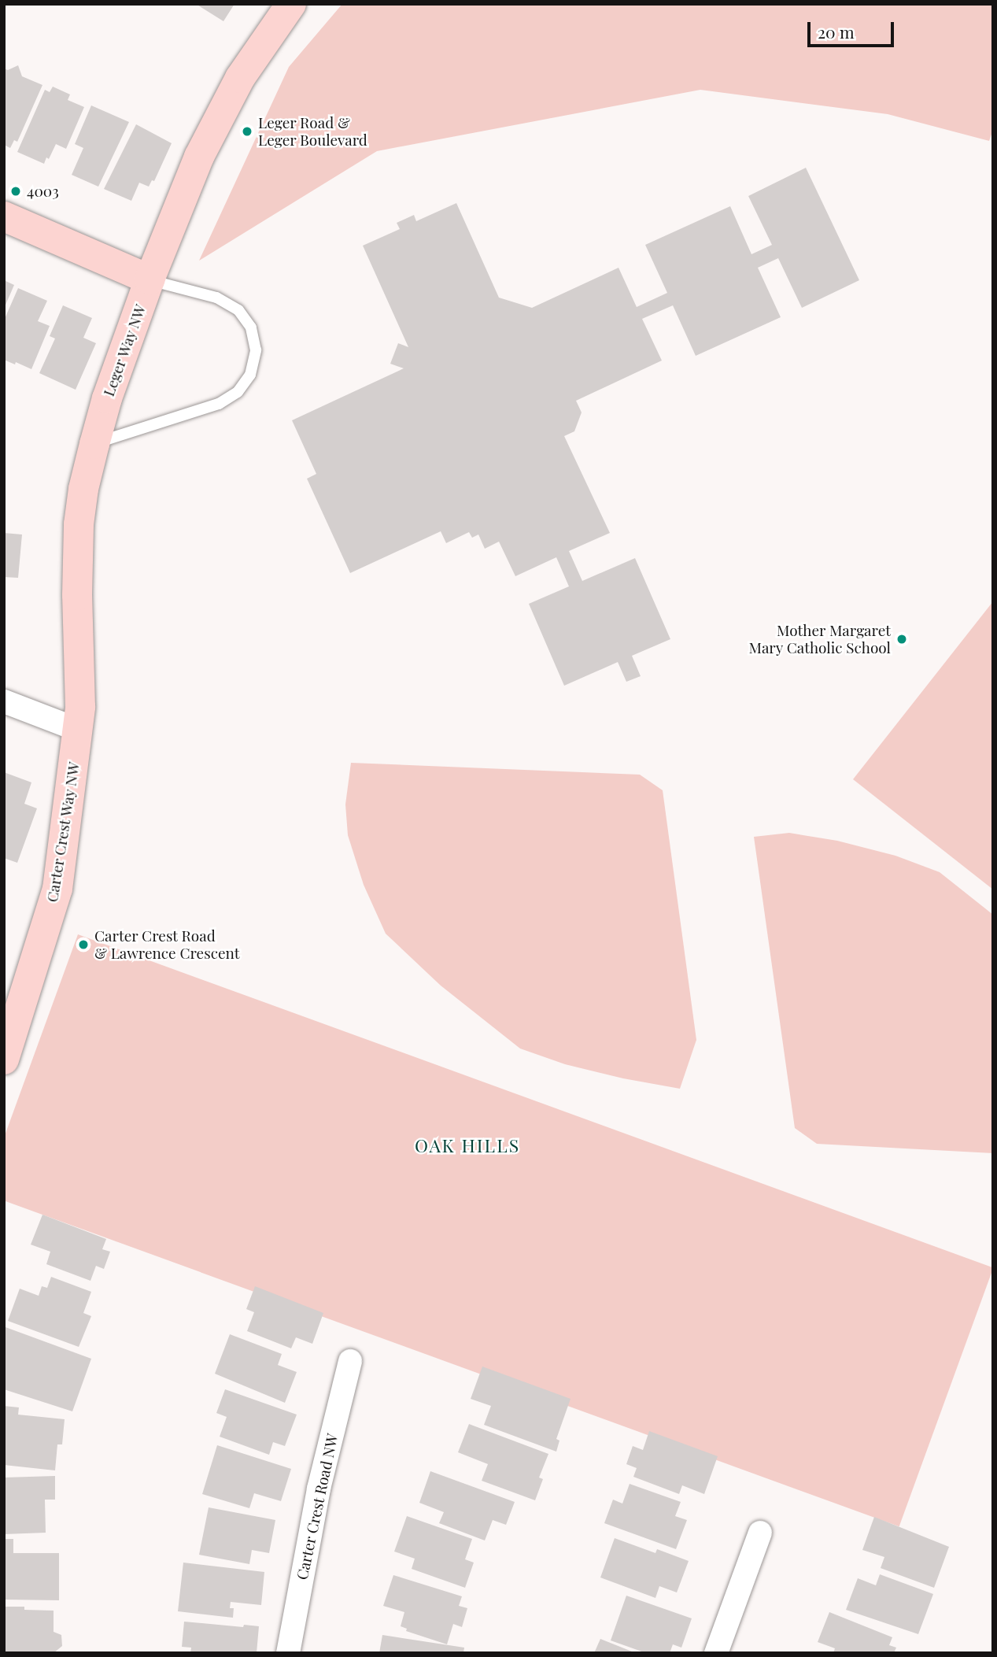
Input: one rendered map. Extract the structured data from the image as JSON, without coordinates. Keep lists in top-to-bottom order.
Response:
{
  "streets": {
    "street": ["Leger Way NW", "Carter Crest Way NW", "Carter Crest Road NW"]
  },
  "crossings": [
    ["Leger Way NW", "Carter Crest Way NW"]
  ],
  "districts": ["OAK HILLS"],
  "places": [
    "Leger Road & Leger Boulevard",
    "4003",
    "Mother Margaret Mary Catholic School",
    "Carter Crest Road & Lawrence Crescent"
  ],
  "scale_bar": "20 m"
}
